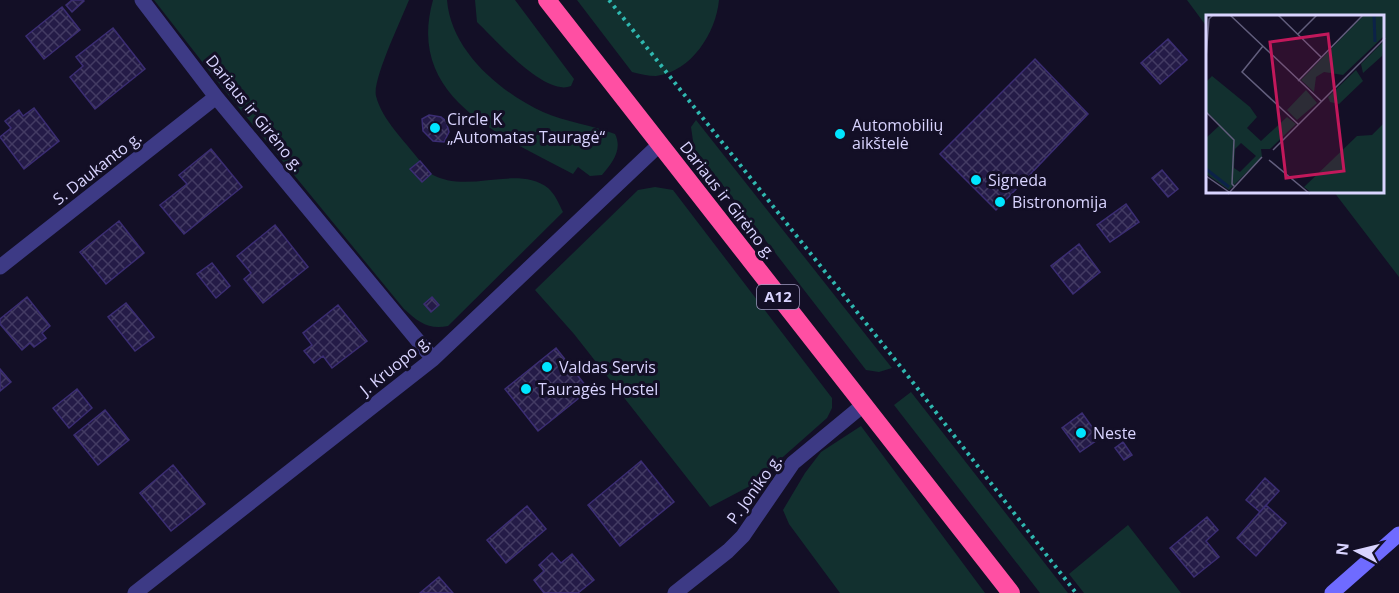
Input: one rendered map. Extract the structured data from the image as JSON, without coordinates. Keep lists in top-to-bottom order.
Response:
{
  "streets": {
    "highway": ["Dariaus ir Girėno g.", "A12"],
    "street": ["S. Daukanto g.", "J. Kruopo g.", "P. Joniko g."]
  },
  "crossings": [
    ["Dariaus ir Girėno g.", "S. Daukanto g."],
    ["Dariaus ir Girėno g.", "J. Kruopo g."],
    ["Dariaus ir Girėno g.", "P. Joniko g."]
  ],
  "places": [
    "Circle K „Automatas Tauragė“",
    "Automobilių aikštelė",
    "Signeda",
    "Bistronomija",
    "Valdas Servis",
    "Tauragės Hostel",
    "Neste"
  ],
  "north": "left"
}
